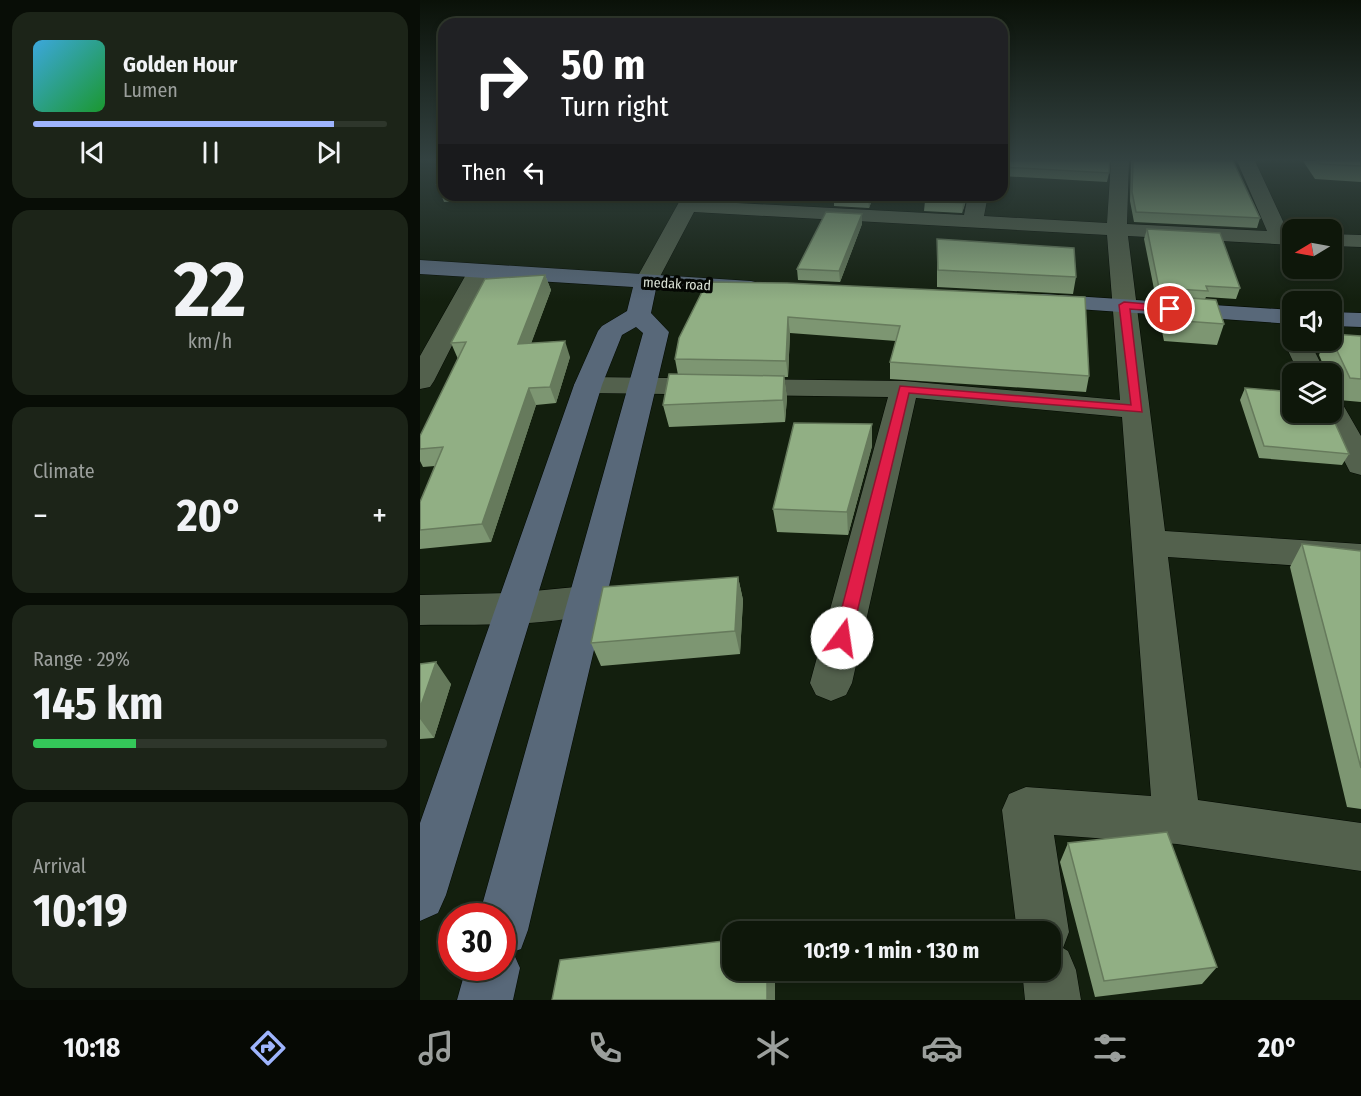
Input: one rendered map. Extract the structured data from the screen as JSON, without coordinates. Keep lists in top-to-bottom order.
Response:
{
  "streets": {
    "street": ["medak road"]
  },
  "north": "left",
  "page": {
    "turn": ["50 m", "Turn right"],
    "song": ["Golden Hour", "Lumen"],
    "then": "Then",
    "tile": [
      ["22", "km/h"],
      "Climate",
      ["Range · 29%", "145 km"],
      ["Arrival", "10:19"]
    ],
    "heat": ["−", "20°", "+"],
    "limit": "30",
    "trip": "10:19 · 1 min · 130 m",
    "tabs": ["10:18", "20°"]
  }
}
